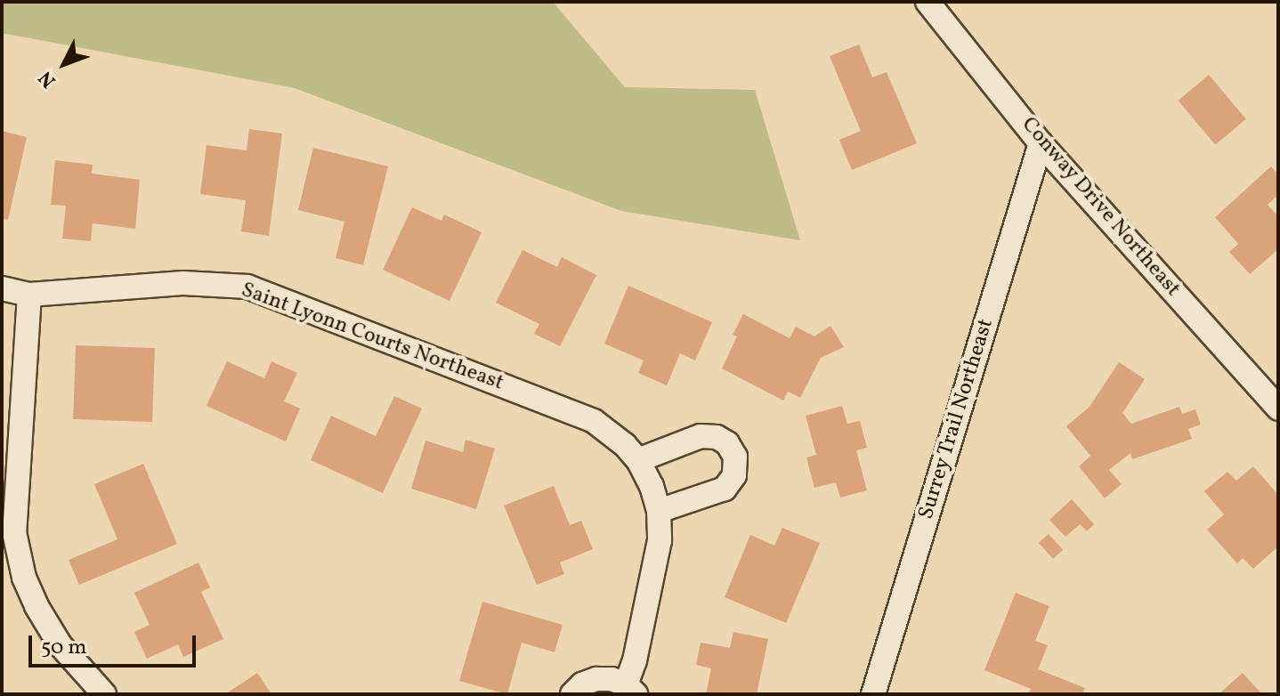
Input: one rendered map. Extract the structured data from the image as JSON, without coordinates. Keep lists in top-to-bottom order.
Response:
{
  "streets": {
    "street": ["Conway Drive Northeast", "Saint Lyonn Courts Northeast", "Surrey Trail Northeast"]
  },
  "crossings": [
    ["Conway Drive Northeast", "Surrey Trail Northeast"]
  ],
  "scale_bar": "50 m",
  "north": "bottom left"
}
